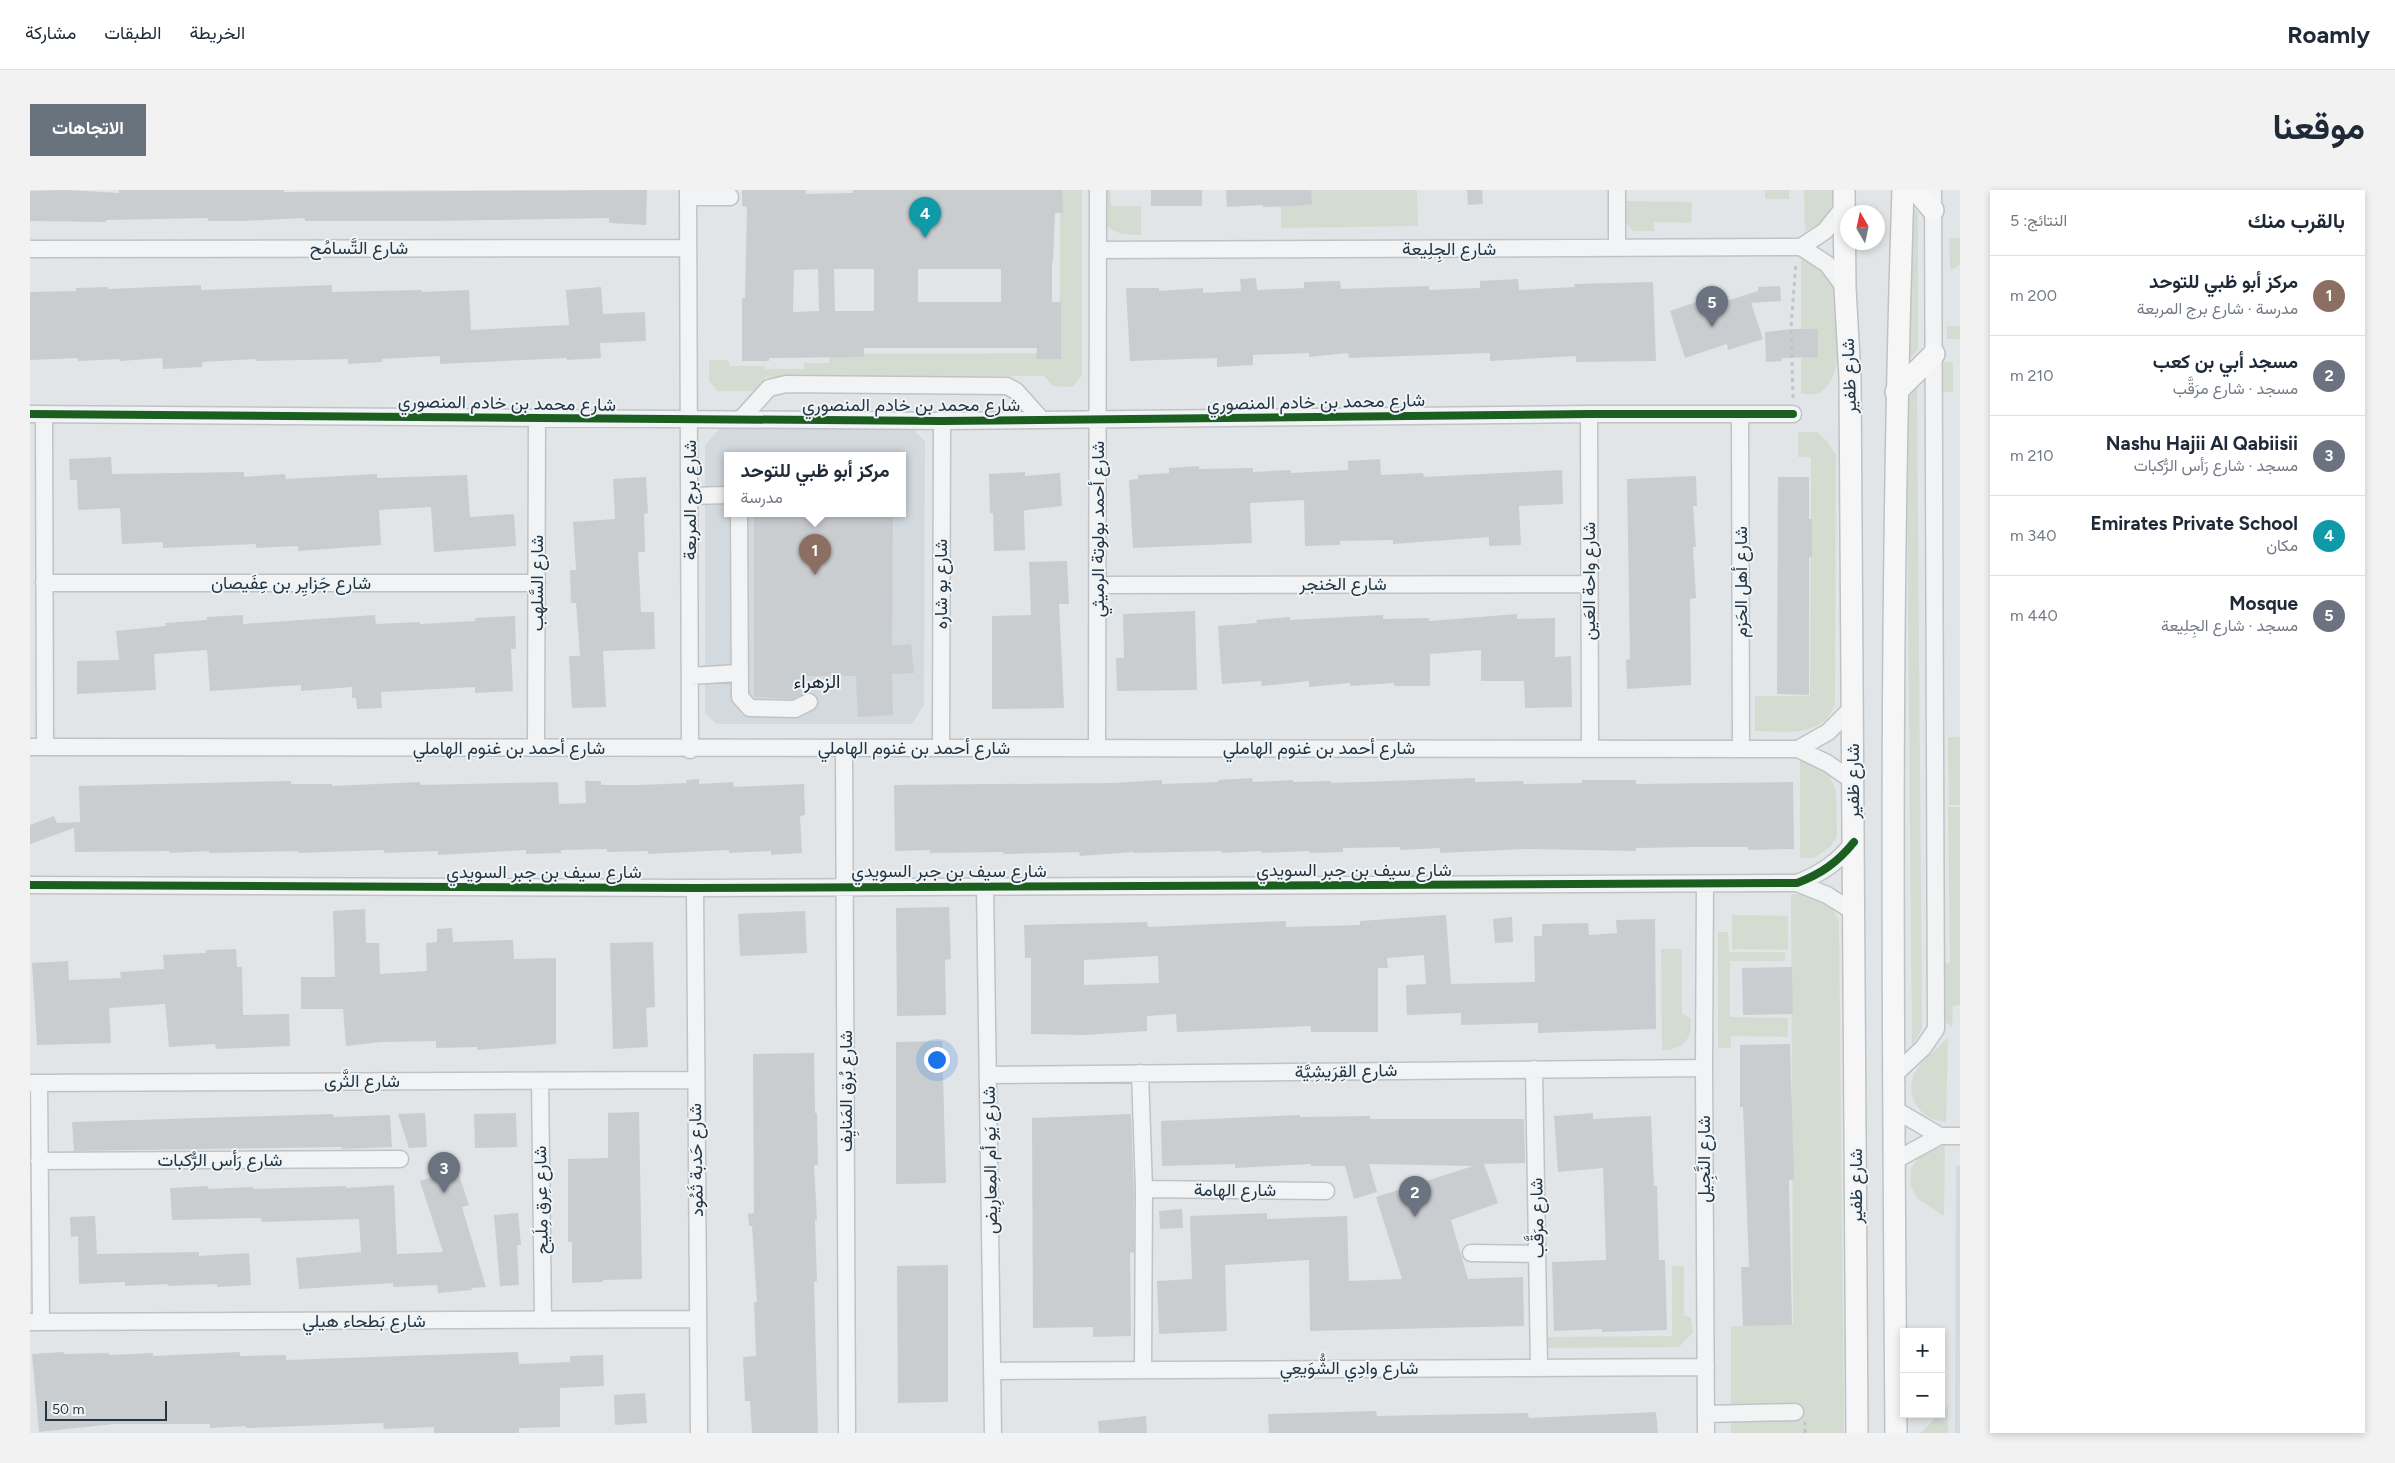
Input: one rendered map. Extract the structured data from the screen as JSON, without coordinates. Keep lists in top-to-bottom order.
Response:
{
  "streets": {
    "main road": ["شارع ظفير"],
    "street": [
      "شارع التَّسامُح",
      "شارع الجِلِيعة",
      "شارع محمد بن خادم المنصوري",
      "شارع برج المربعة",
      "شارع أحمد بولوتة الرميثي",
      "شارع واحة العَين",
      "شارع أهل الحَزم",
      "شارع جَزايِر بن عِفَيصان",
      "شارع السَّلهب",
      "شارع بو شاره",
      "شارع الخنجر",
      "شارع أحمد بن غنوم الهاملي",
      "شارع سيف بن جبر السويدي",
      "شارع القِرَيشِيَّة",
      "شارع الثَّرى",
      "شارع بُرق المَنايِف",
      "شارع النَّجِيل",
      "شارع رَأس الرُّكبات",
      "شارع حَدبة ثَمُود",
      "شارع يَو أم المِعارِيض",
      "شارع الهامة",
      "شارع عِرق مِلَيح",
      "شارع مرَقَّب",
      "شارع بَطحاء هيلي",
      "شارع وادِي الشُّوَيعِي"
    ]
  },
  "crossings": [
    ["شارع التَّسامُح", "شارع برج المربعة"],
    ["شارع الجِلِيعة", "شارع أحمد بولوتة الرميثي"],
    ["شارع ظفير", "شارع أحمد بن غنوم الهاملي"],
    ["شارع ظفير", "شارع سيف بن جبر السويدي"],
    ["شارع محمد بن خادم المنصوري", "شارع برج المربعة"],
    ["شارع محمد بن خادم المنصوري", "شارع أحمد بولوتة الرميثي"],
    ["شارع محمد بن خادم المنصوري", "شارع واحة العَين"],
    ["شارع محمد بن خادم المنصوري", "شارع أهل الحَزم"],
    ["شارع محمد بن خادم المنصوري", "شارع السَّلهب"],
    ["شارع محمد بن خادم المنصوري", "شارع بو شاره"],
    ["شارع برج المربعة", "شارع أحمد بن غنوم الهاملي"],
    ["شارع أحمد بولوتة الرميثي", "شارع الخنجر"],
    ["شارع أحمد بولوتة الرميثي", "شارع أحمد بن غنوم الهاملي"],
    ["شارع واحة العَين", "شارع الخنجر"],
    ["شارع واحة العَين", "شارع أحمد بن غنوم الهاملي"],
    ["شارع أهل الحَزم", "شارع أحمد بن غنوم الهاملي"],
    ["شارع جَزايِر بن عِفَيصان", "شارع السَّلهب"],
    ["شارع السَّلهب", "شارع أحمد بن غنوم الهاملي"],
    ["شارع بو شاره", "شارع أحمد بن غنوم الهاملي"],
    ["شارع أحمد بن غنوم الهاملي", "شارع بُرق المَنايِف"],
    ["شارع سيف بن جبر السويدي", "شارع بُرق المَنايِف"],
    ["شارع سيف بن جبر السويدي", "شارع النَّجِيل"],
    ["شارع سيف بن جبر السويدي", "شارع حَدبة ثَمُود"],
    ["شارع سيف بن جبر السويدي", "شارع يَو أم المِعارِيض"],
    ["شارع القِرَيشِيَّة", "شارع النَّجِيل"],
    ["شارع القِرَيشِيَّة", "شارع يَو أم المِعارِيض"],
    ["شارع القِرَيشِيَّة", "شارع مرَقَّب"],
    ["شارع الثَّرى", "شارع حَدبة ثَمُود"],
    ["شارع الثَّرى", "شارع عِرق مِلَيح"],
    ["شارع النَّجِيل", "شارع وادِي الشُّوَيعِي"],
    ["شارع حَدبة ثَمُود", "شارع بَطحاء هيلي"],
    ["شارع يَو أم المِعارِيض", "شارع وادِي الشُّوَيعِي"],
    ["شارع عِرق مِلَيح", "شارع بَطحاء هيلي"],
    ["شارع مرَقَّب", "شارع وادِي الشُّوَيعِي"]
  ],
  "districts": ["الزهراء"],
  "scale_bar": "50 m",
  "north": "top",
  "page": {
    "header": "Roamly",
    "nav": ["الخريطة", "الطبقات", "مشاركة"],
    "title": "موقعنا",
    "buttons": "الاتجاهات",
    "heading": ["بالقرب منك", "النتائج: 5"],
    "pins": [
      "4",
      "5",
      "1",
      "3",
      "2"
    ],
    "list": [
      {
        "mark": "1",
        "name": "مركز أبو ظبي للتوحد",
        "note": "مدرسة · شارع برج المربعة",
        "value": "200 m"
      },
      {
        "mark": "2",
        "name": "مسجد أبي بن كعب",
        "note": "مسجد · شارع مرَقَّب",
        "value": "210 m"
      },
      {
        "mark": "3",
        "name": "Nashu Hajii Al Qabiisii",
        "note": "مسجد · شارع رَأس الرُّكبات",
        "value": "210 m"
      },
      {
        "mark": "4",
        "name": "Emirates Private School",
        "note": "مكان",
        "value": "340 m"
      },
      {
        "mark": "5",
        "name": "Mosque",
        "note": "مسجد · شارع الجِلِيعة",
        "value": "440 m"
      }
    ],
    "popup": ["مركز أبو ظبي للتوحد", "مدرسة"],
    "map_buttons": ["+", "−"],
    "scale": "50 m"
  }
}
